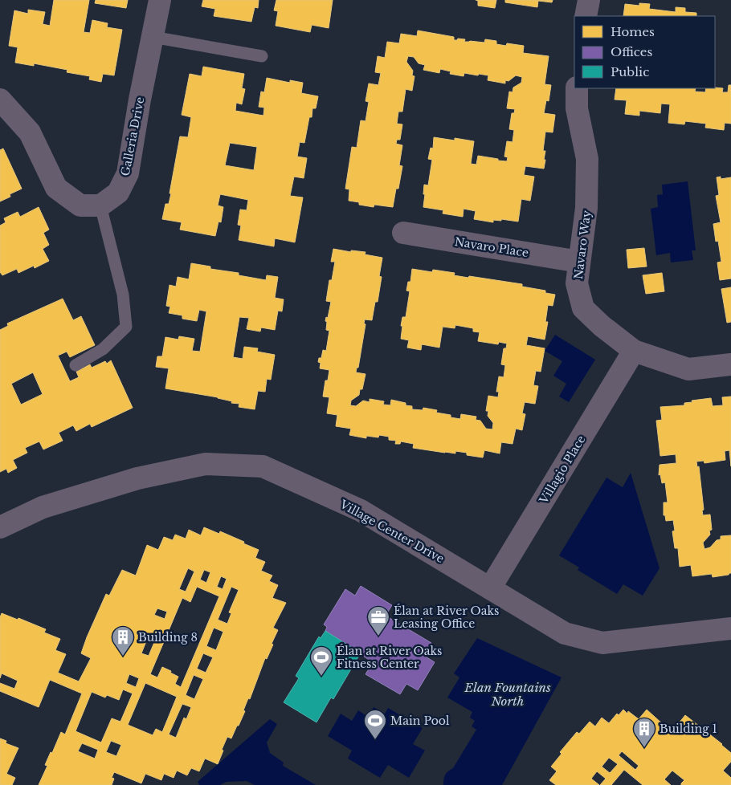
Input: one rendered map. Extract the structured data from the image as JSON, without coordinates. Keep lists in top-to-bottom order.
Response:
{
  "streets": {
    "street": [
      "Galleria Drive",
      "Navaro Way",
      "Navaro Place",
      "Villagio Place",
      "Village Center Drive"
    ]
  },
  "crossings": [
    ["Navaro Way", "Navaro Place"],
    ["Navaro Way", "Villagio Place"],
    ["Villagio Place", "Village Center Drive"]
  ],
  "water": ["Elan Fountains North"],
  "places": {
    "office": ["Élan at River Oaks Leasing Office"],
    "building": ["Building 8", "Building 1"],
    "sports": ["Élan at River Oaks Fitness Center", "Main Pool"]
  },
  "legend": ["Homes", "Offices", "Public"]
}
